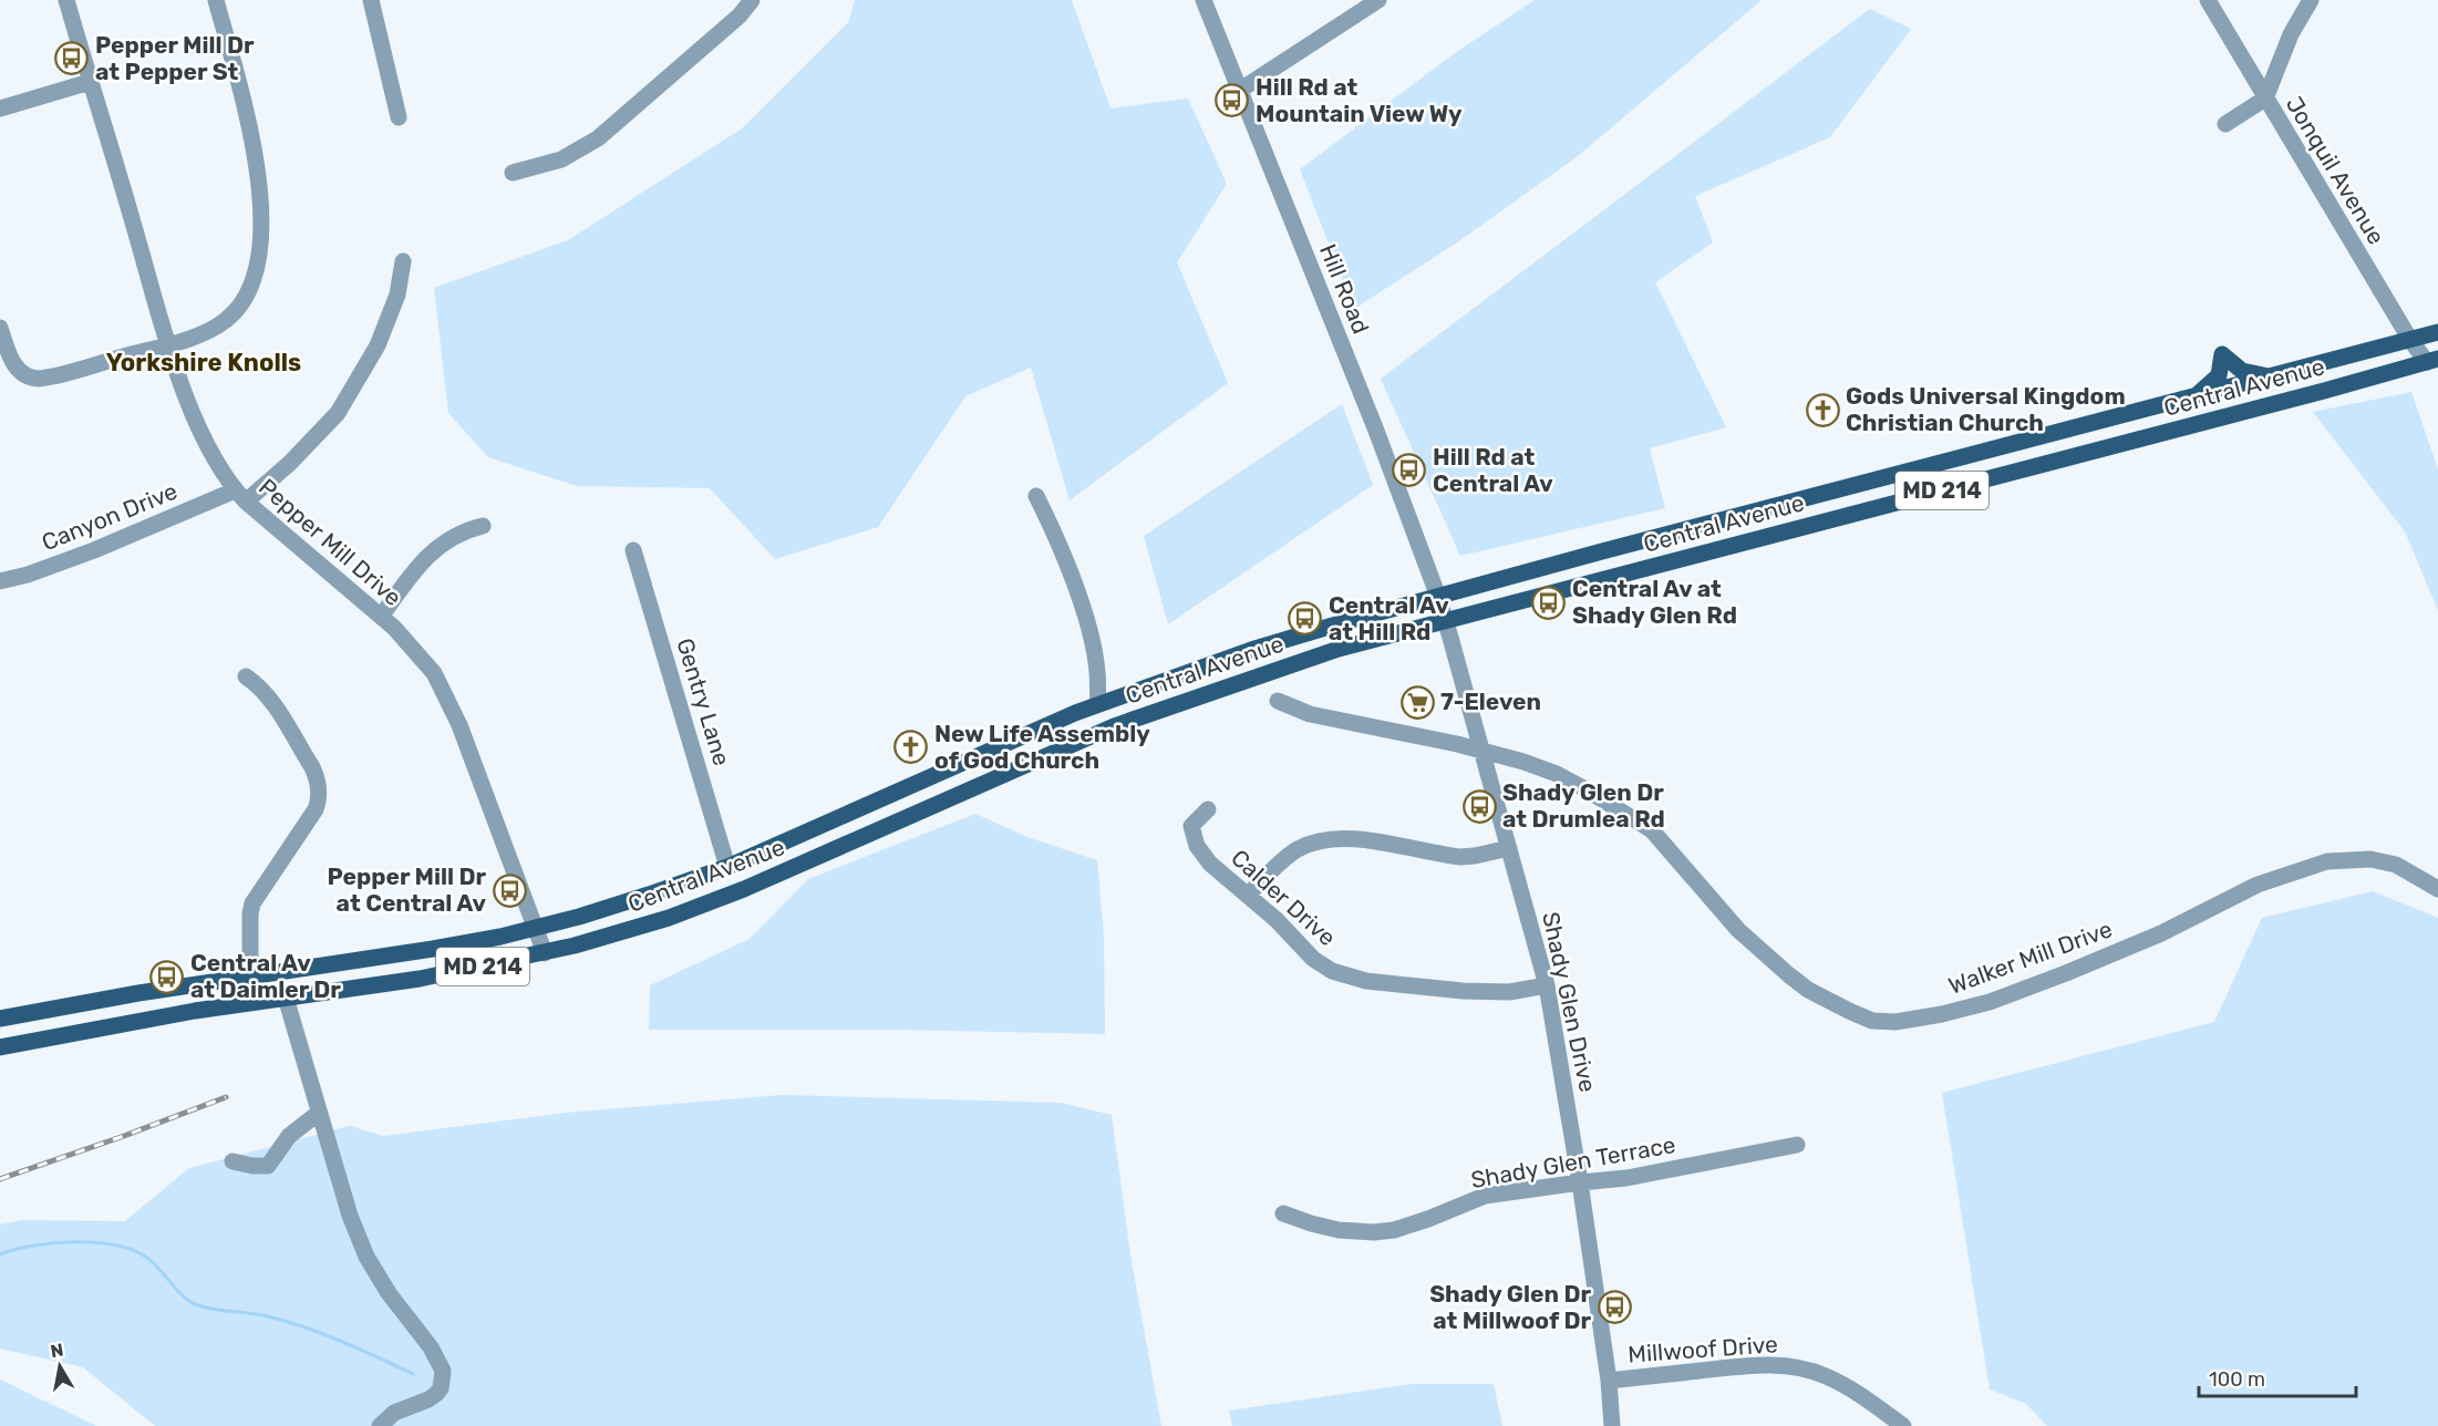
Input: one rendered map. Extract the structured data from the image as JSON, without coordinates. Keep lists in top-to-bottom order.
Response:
{
  "streets": {
    "main road": ["Central Avenue", "MD 214"],
    "street": [
      "Jonquil Avenue",
      "Hill Road",
      "Canyon Drive",
      "Pepper Mill Drive",
      "Gentry Lane",
      "Calder Drive",
      "Walker Mill Drive",
      "Shady Glen Drive",
      "Shady Glen Terrace",
      "Millwoof Drive"
    ]
  },
  "crossings": [
    ["Jonquil Avenue", "Central Avenue"],
    ["Hill Road", "Central Avenue"],
    ["Hill Road", "Shady Glen Drive"],
    ["Central Avenue", "Pepper Mill Drive"],
    ["Central Avenue", "Gentry Lane"],
    ["Central Avenue", "Shady Glen Drive"],
    ["Canyon Drive", "Pepper Mill Drive"],
    ["Calder Drive", "Shady Glen Drive"],
    ["Walker Mill Drive", "Shady Glen Drive"],
    ["Shady Glen Drive", "Shady Glen Terrace"],
    ["Shady Glen Drive", "Millwoof Drive"]
  ],
  "districts": ["Yorkshire Knolls"],
  "places": {
    "bus stop": [
      "Pepper Mill Dr at Pepper St",
      "Hill Rd at Mountain View Wy",
      "Hill Rd at Central Av",
      "Central Av at Shady Glen Rd",
      "Central Av at Hill Rd",
      "Shady Glen Dr at Drumlea Rd",
      "Pepper Mill Dr at Central Av",
      "Central Av at Daimler Dr",
      "Shady Glen Dr at Millwoof Dr"
    ],
    "church": ["Gods Universal Kingdom Christian Church", "New Life Assembly of God Church"],
    "supermarket": ["7-Eleven"]
  },
  "scale_bar": "100 m",
  "north": "top"
}
